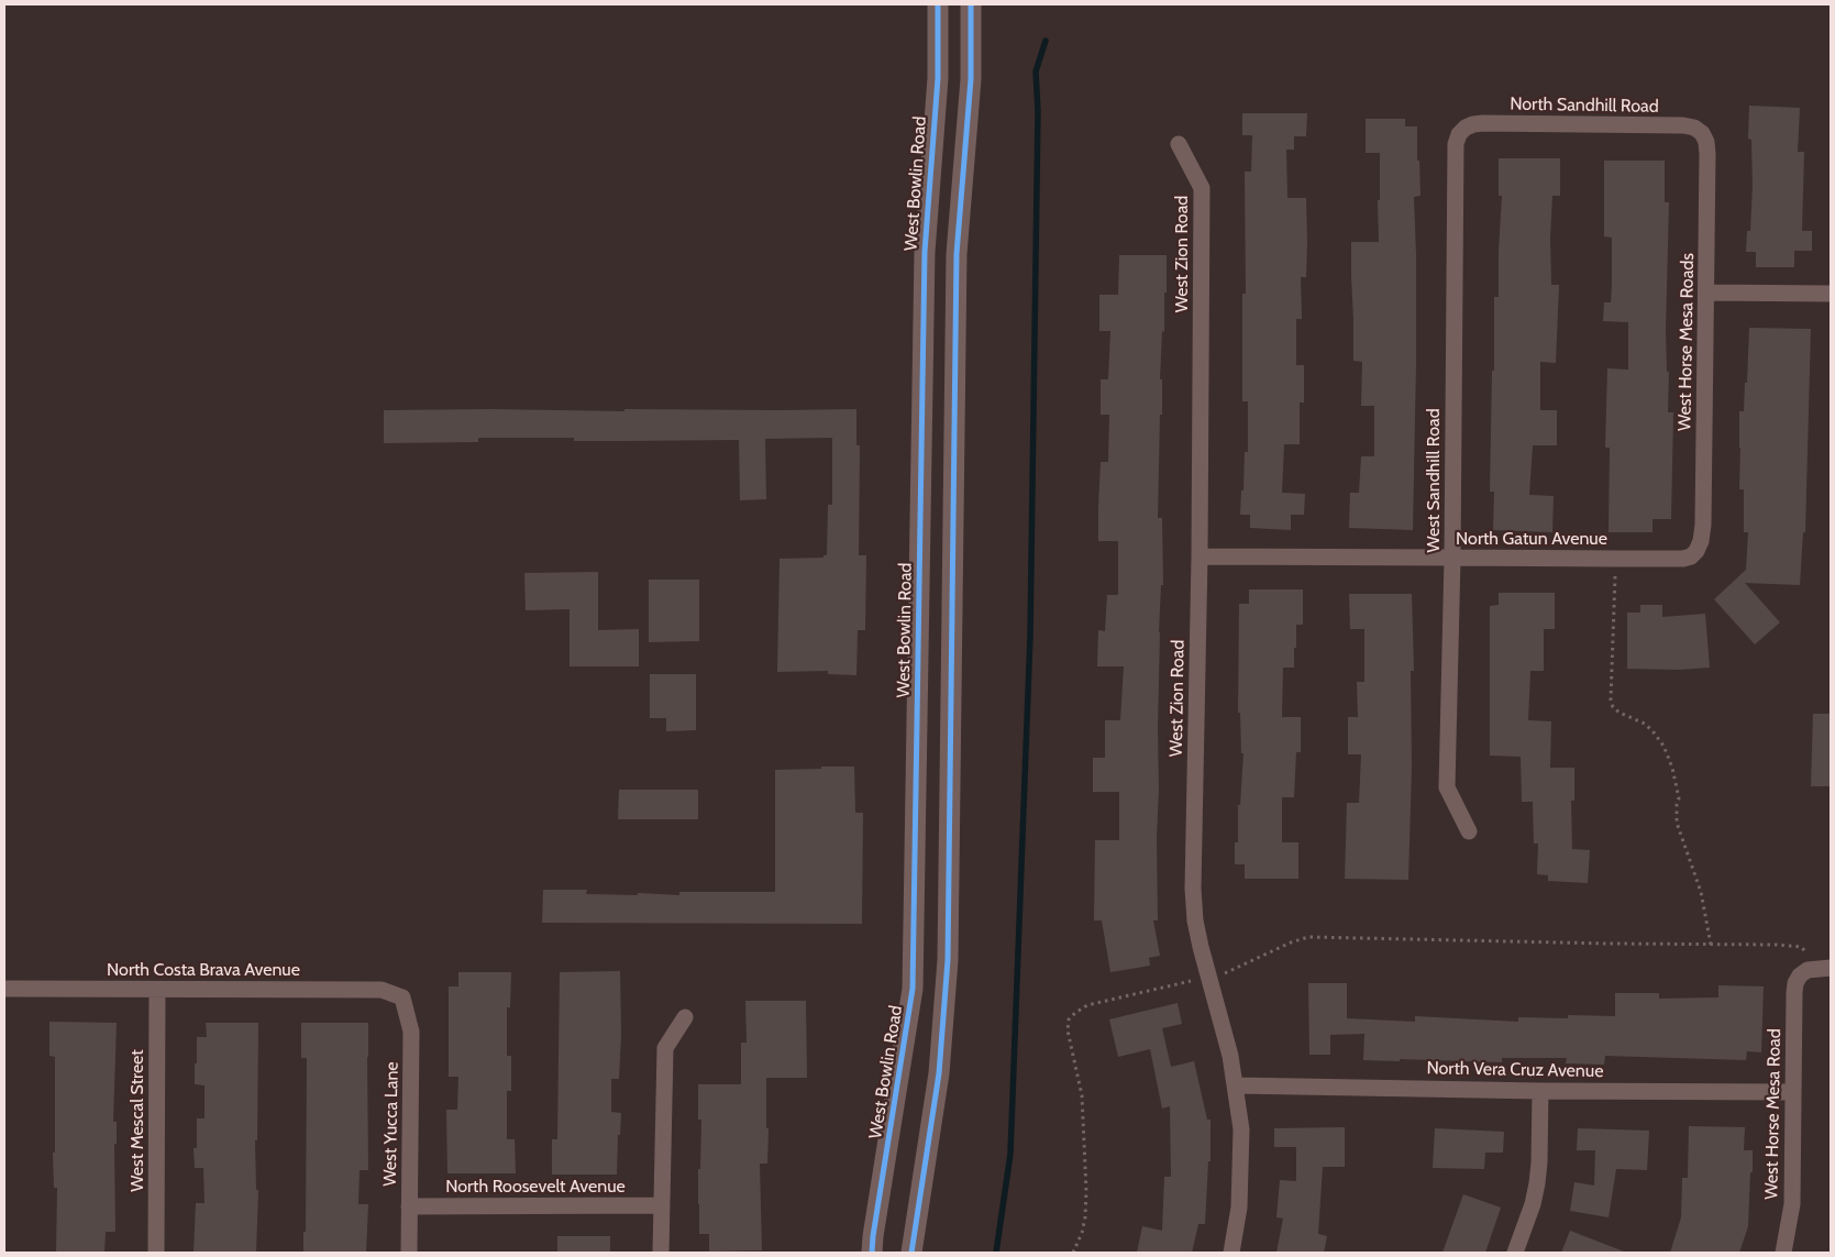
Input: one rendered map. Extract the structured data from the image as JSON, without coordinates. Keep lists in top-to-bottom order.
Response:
{
  "streets": {
    "street": [
      "North Sandhill Road",
      "West Bowlin Road",
      "West Zion Road",
      "West Horse Mesa Roads",
      "West Sandhill Road",
      "North Gatun Avenue",
      "North Costa Brava Avenue",
      "North Vera Cruz Avenue",
      "West Horse Mesa Road",
      "West Mescal Street",
      "West Yucca Lane",
      "North Roosevelt Avenue"
    ]
  },
  "crossings": [
    ["North Sandhill Road", "West Horse Mesa Roads"],
    ["North Sandhill Road", "West Sandhill Road"],
    ["West Zion Road", "North Gatun Avenue"],
    ["West Zion Road", "North Vera Cruz Avenue"],
    ["West Horse Mesa Roads", "North Gatun Avenue"],
    ["West Sandhill Road", "North Gatun Avenue"],
    ["North Costa Brava Avenue", "West Mescal Street"],
    ["North Costa Brava Avenue", "West Yucca Lane"],
    ["North Vera Cruz Avenue", "West Horse Mesa Road"],
    ["West Yucca Lane", "North Roosevelt Avenue"]
  ]
}
